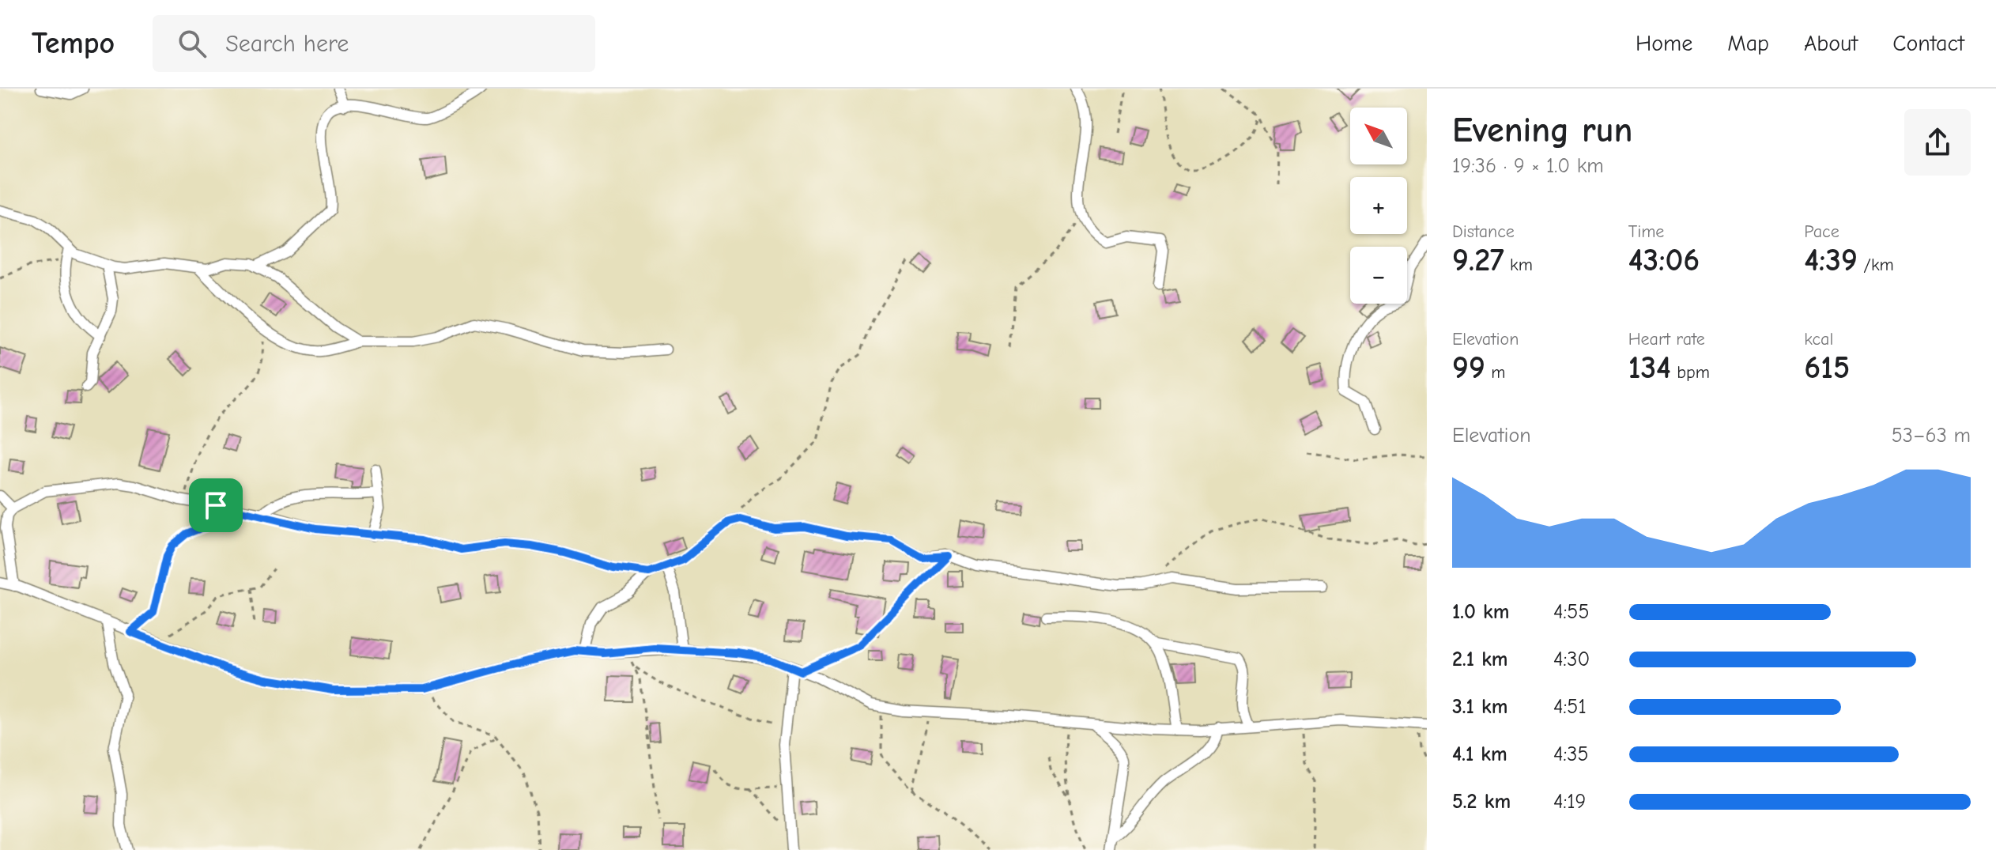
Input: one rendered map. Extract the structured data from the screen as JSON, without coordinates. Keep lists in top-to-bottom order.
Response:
{
  "north": "top left",
  "page": {
    "header": "Tempo",
    "search": "Search here",
    "nav": [
      "Home",
      "Map",
      "About",
      "Contact"
    ],
    "heading": ["Evening run", "19:36 · 9 × 1.0 km"],
    "map_buttons": ["+", "−"],
    "stats": [
      ["Distance", "9.27 km"],
      ["Time", "43:06"],
      ["Pace", "4:39 /km"],
      ["Elevation", "99 m"],
      ["Heart rate", "134 bpm"],
      ["kcal", "615"]
    ],
    "chart": ["Elevation", "53–63 m"],
    "list": [
      {
        "name": "1.0 km",
        "note": "4:55"
      },
      {
        "name": "2.1 km",
        "note": "4:30"
      },
      {
        "name": "3.1 km",
        "note": "4:51"
      },
      {
        "name": "4.1 km",
        "note": "4:35"
      },
      {
        "name": "5.2 km",
        "note": "4:19"
      }
    ]
  }
}
